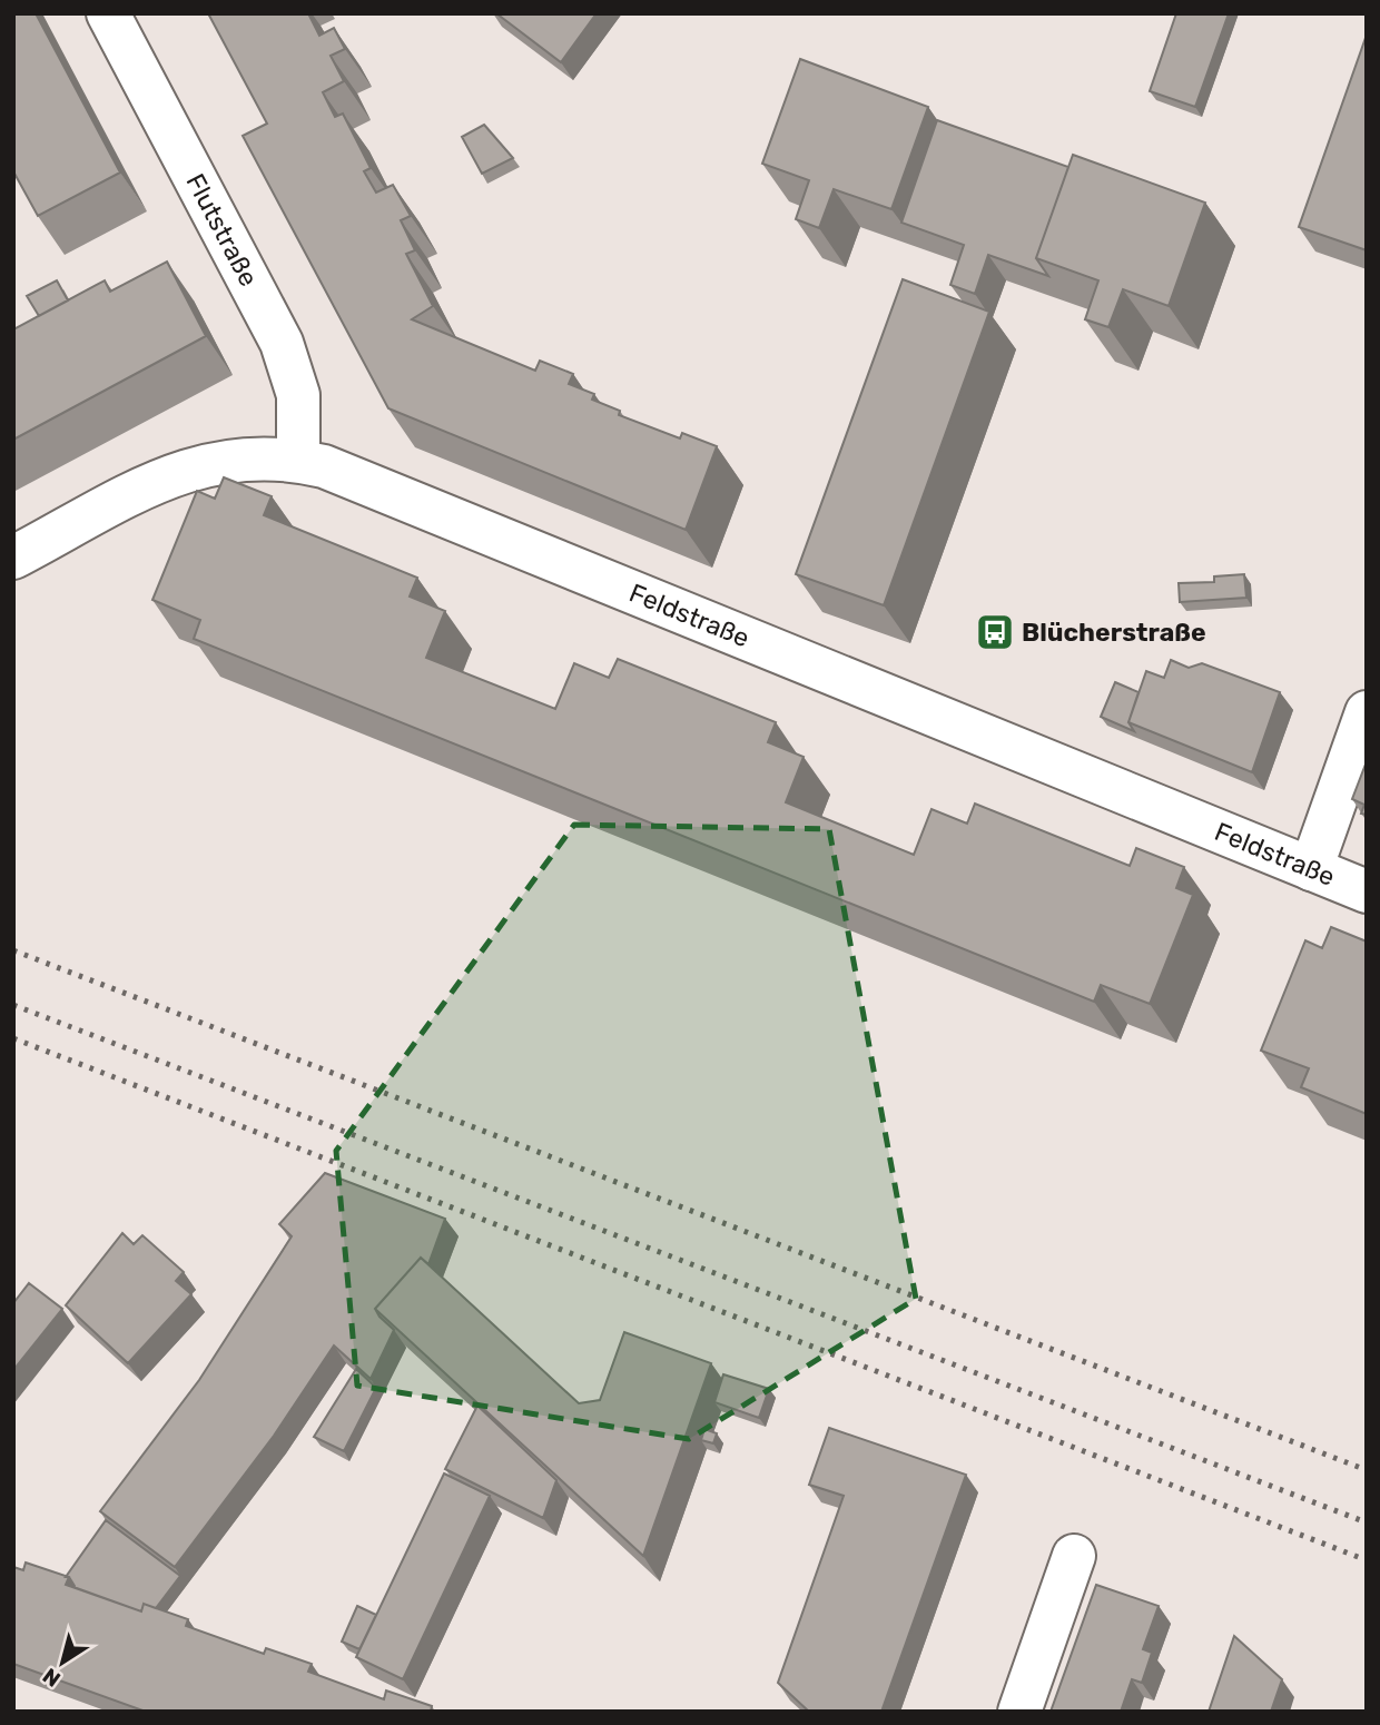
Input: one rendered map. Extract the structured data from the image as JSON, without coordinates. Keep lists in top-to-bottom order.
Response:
{
  "streets": {
    "street": ["Flutstraße", "Feldstraße"]
  },
  "crossings": [
    ["Flutstraße", "Feldstraße"]
  ],
  "places": {
    "bus stop": ["Blücherstraße"]
  },
  "north": "bottom left"
}
